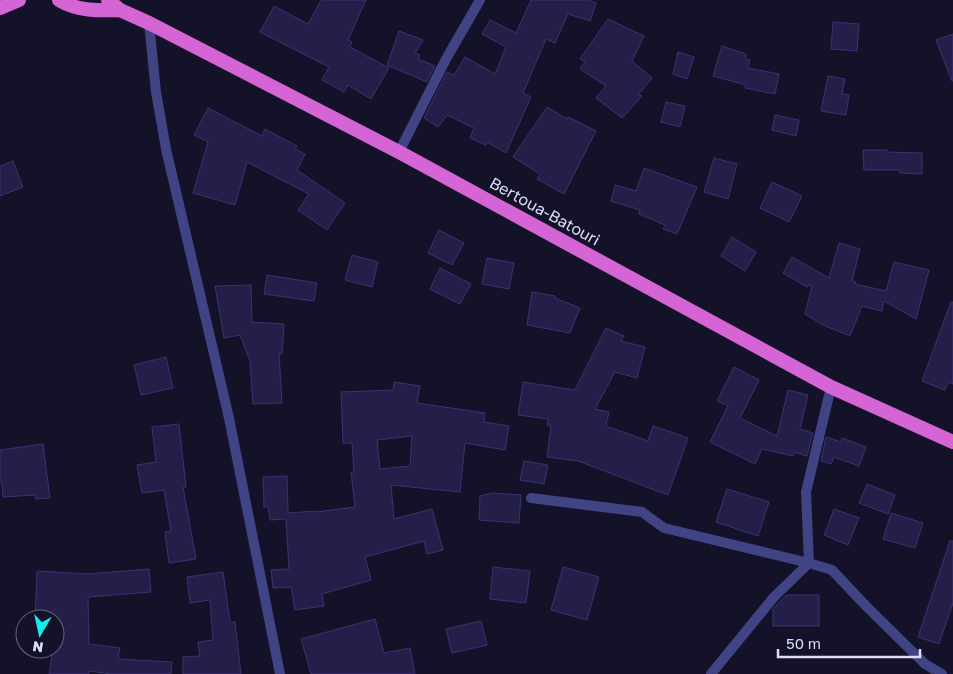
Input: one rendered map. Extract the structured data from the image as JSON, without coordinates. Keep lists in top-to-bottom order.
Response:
{
  "streets": {
    "highway": ["Bertoua-Batouri"]
  },
  "scale_bar": "50 m",
  "north": "bottom"
}
